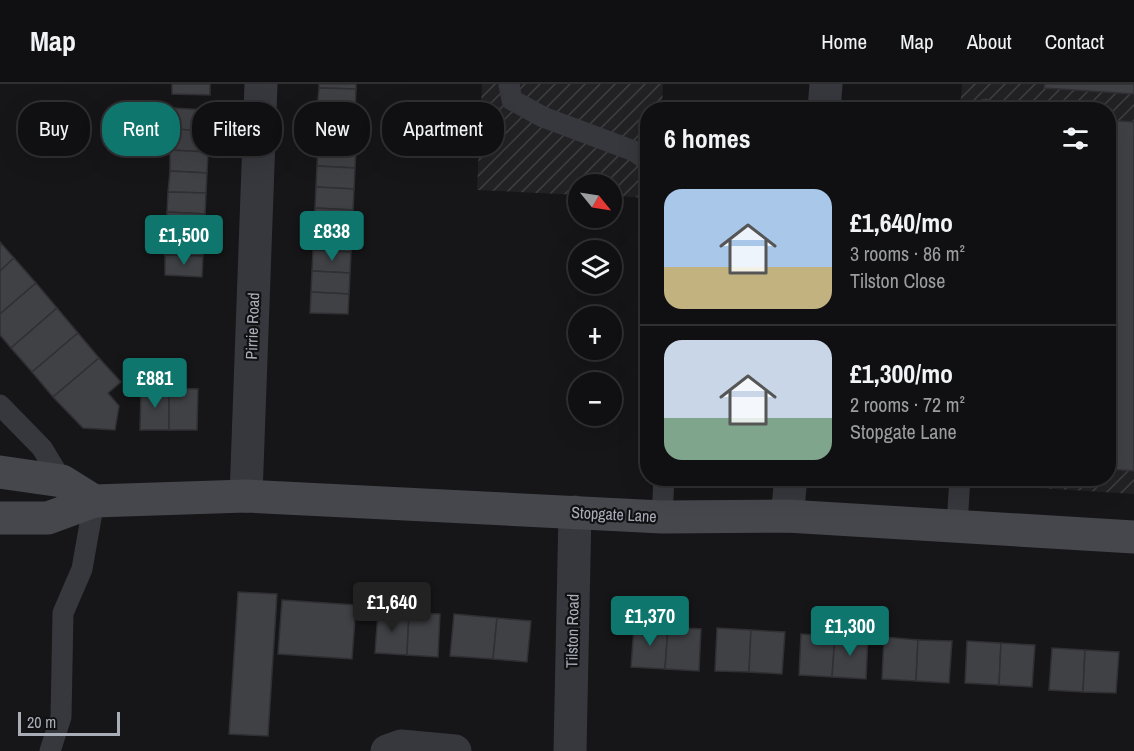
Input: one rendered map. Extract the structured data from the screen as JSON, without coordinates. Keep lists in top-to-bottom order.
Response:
{
  "streets": {
    "main road": ["Stopgate Lane"],
    "street": ["Pirrie Road", "Tilston Road"]
  },
  "crossings": [
    ["Pirrie Road", "Stopgate Lane"],
    ["Stopgate Lane", "Tilston Road"]
  ],
  "scale_bar": "20 m",
  "north": "bottom right",
  "page": {
    "header": "Map",
    "nav": [
      "Home",
      "Map",
      "About",
      "Contact"
    ],
    "chip": [
      "Buy",
      "Rent",
      "Filters",
      "New",
      "Apartment"
    ],
    "heading": "6 homes",
    "map_buttons": ["+", "−"],
    "list": [
      {
        "name": "£1,640/mo",
        "note": "3 rooms · 86 m² · Tilston Close"
      },
      {
        "name": "£1,300/mo",
        "note": "2 rooms · 72 m² · Stopgate Lane"
      }
    ],
    "price": [
      "£838",
      "£1,500",
      "£881",
      "£1,640",
      "£1,370",
      "£1,300"
    ],
    "scale": "20 m"
  }
}
